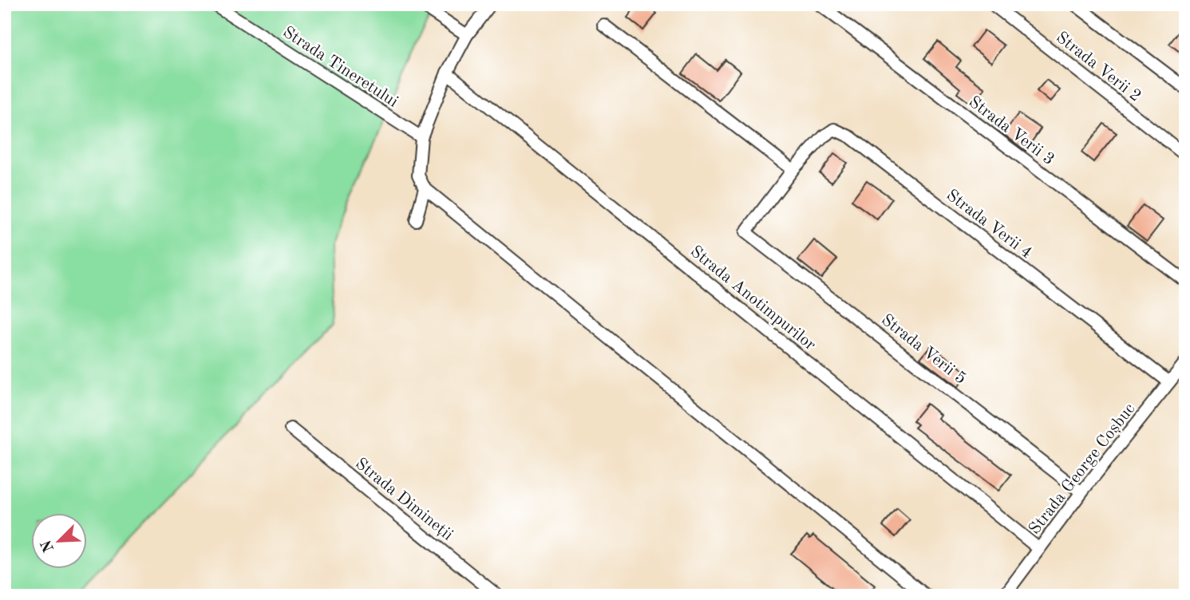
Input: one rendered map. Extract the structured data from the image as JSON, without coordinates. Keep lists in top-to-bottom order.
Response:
{
  "streets": {
    "street": [
      "Strada Tineretului",
      "Strada Verii 2",
      "Strada Verii 3",
      "Strada Verii 4",
      "Strada Anotimpurilor",
      "Strada Verii 5",
      "Strada George Coșbuc",
      "Strada Dimineții"
    ]
  },
  "crossings": [
    ["Strada Verii 4", "Strada Verii 5"],
    ["Strada Verii 4", "Strada George Coșbuc"],
    ["Strada Anotimpurilor", "Strada George Coșbuc"],
    ["Strada Verii 5", "Strada George Coșbuc"]
  ],
  "north": "bottom left"
}
